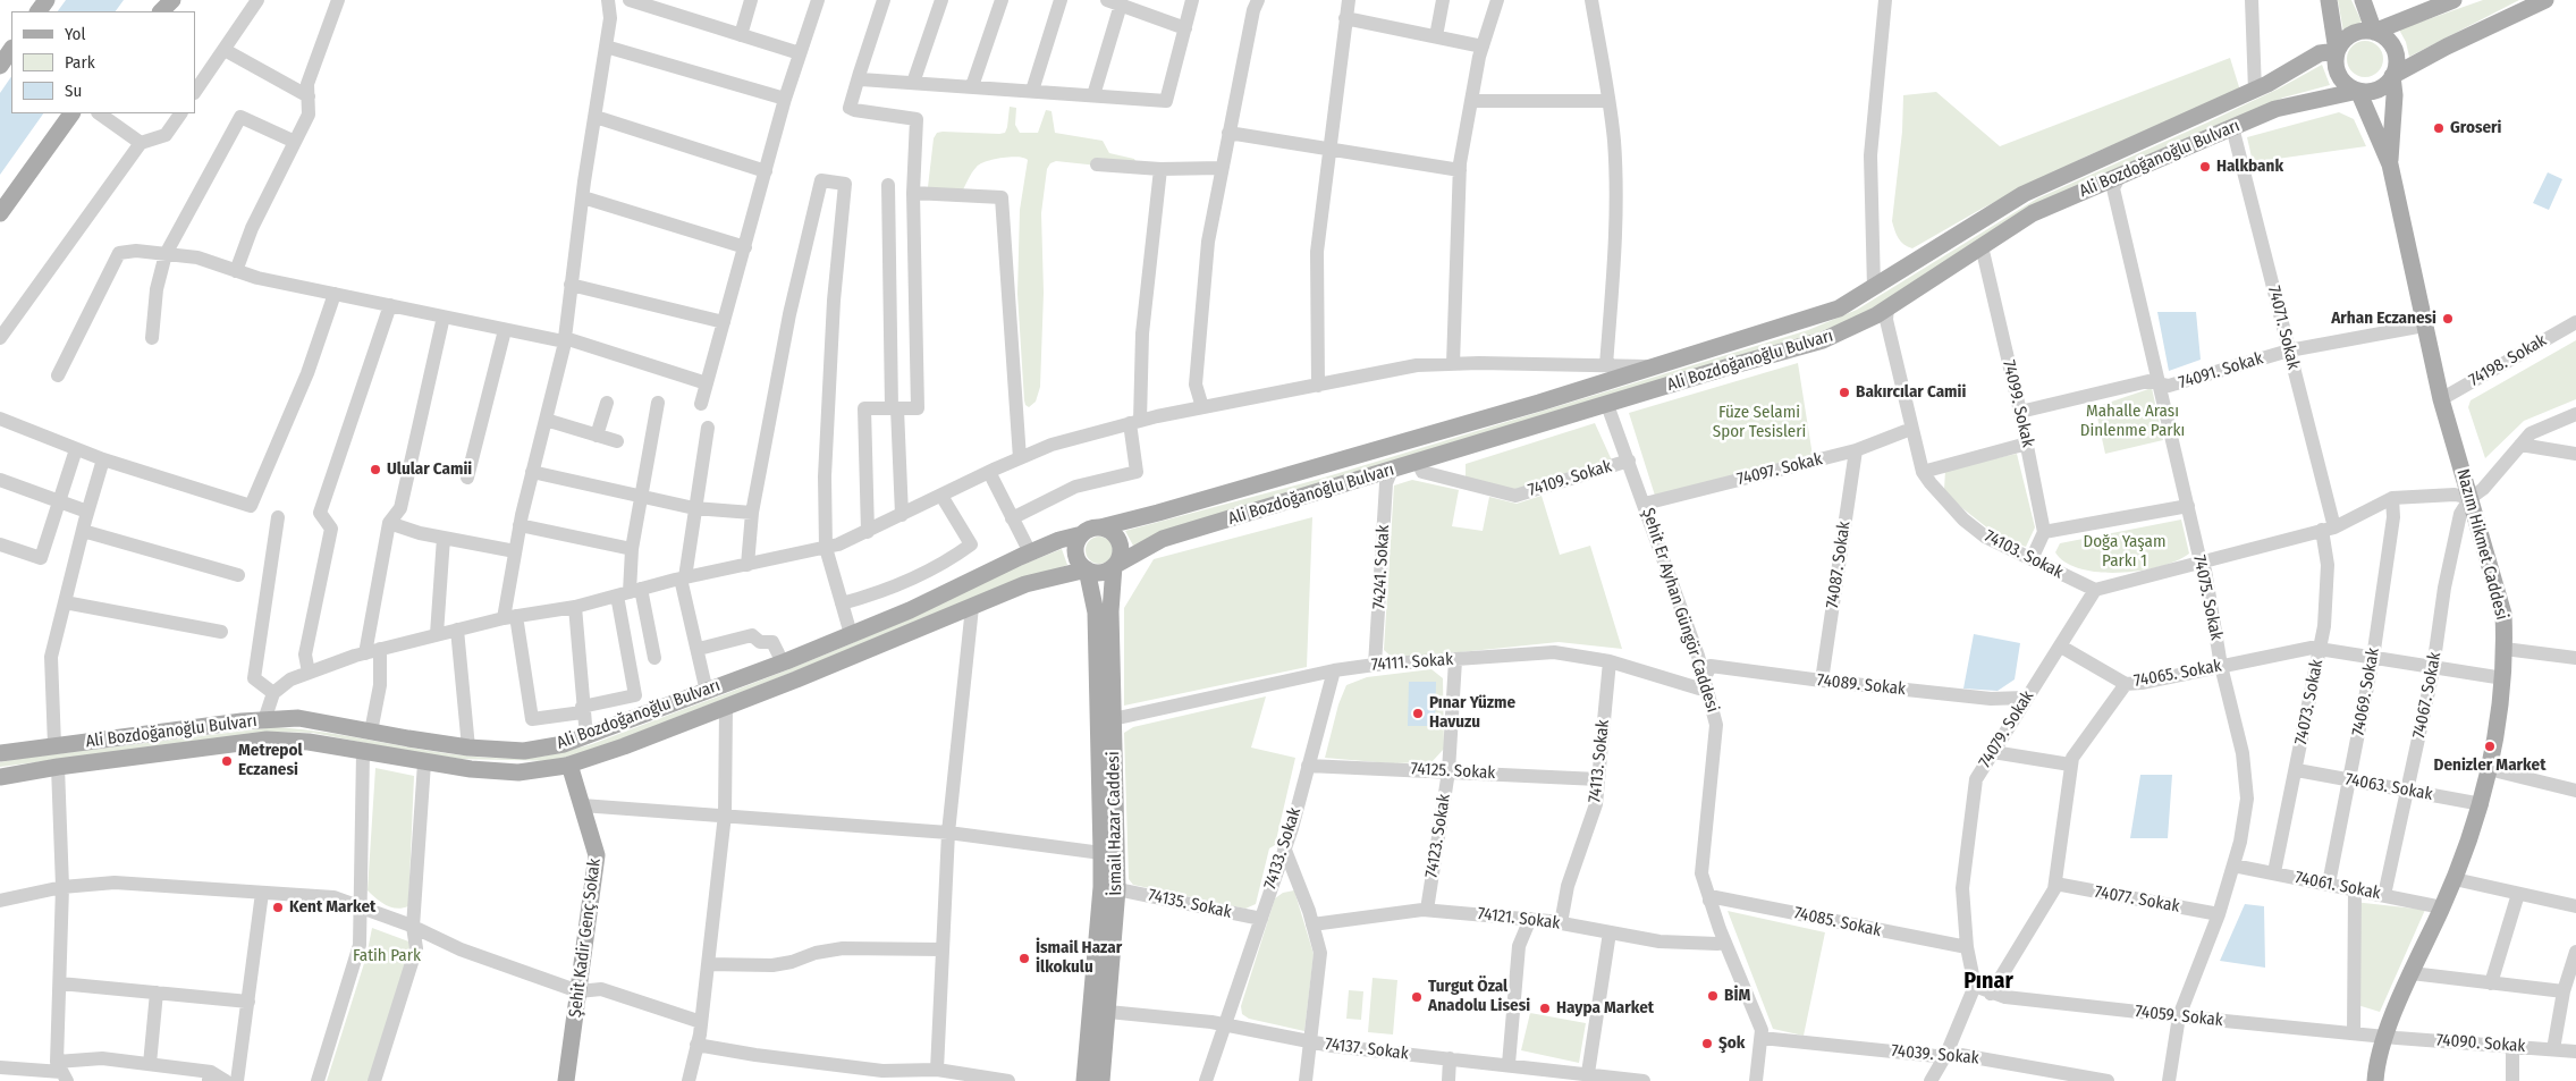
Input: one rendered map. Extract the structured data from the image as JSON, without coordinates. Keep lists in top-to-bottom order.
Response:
{
  "streets": {
    "main road": [
      "Ali Bozdoğanoğlu Bulvarı",
      "Nazım Hikmet Caddesi",
      "İsmail Hazar Caddesi",
      "Şehit Kadir Genç Sokak"
    ],
    "street": [
      "74071. Sokak",
      "74198. Sokak",
      "74091. Sokak",
      "74099. Sokak",
      "74097. Sokak",
      "74109. Sokak",
      "74103. Sokak",
      "74087. Sokak",
      "74241. Sokak",
      "74075. Sokak",
      "Şehit Er Ayhan Güngör Caddesi",
      "74111. Sokak",
      "74065. Sokak",
      "74089. Sokak",
      "74069. Sokak",
      "74067. Sokak",
      "74073. Sokak",
      "74079. Sokak",
      "74113. Sokak",
      "74125. Sokak",
      "74063. Sokak",
      "74123. Sokak",
      "74133. Sokak",
      "74061. Sokak",
      "74077. Sokak",
      "74135. Sokak",
      "74121. Sokak",
      "74085. Sokak",
      "74059. Sokak",
      "74090. Sokak",
      "74137. Sokak",
      "74039. Sokak"
    ]
  },
  "crossings": [
    ["Ali Bozdoğanoğlu Bulvarı", "74071. Sokak"],
    ["Ali Bozdoğanoğlu Bulvarı", "74099. Sokak"],
    ["Ali Bozdoğanoğlu Bulvarı", "74109. Sokak"],
    ["Ali Bozdoğanoğlu Bulvarı", "74103. Sokak"],
    ["Ali Bozdoğanoğlu Bulvarı", "74241. Sokak"],
    ["Ali Bozdoğanoğlu Bulvarı", "74075. Sokak"],
    ["Ali Bozdoğanoğlu Bulvarı", "Şehit Er Ayhan Güngör Caddesi"],
    ["Ali Bozdoğanoğlu Bulvarı", "İsmail Hazar Caddesi"],
    ["Ali Bozdoğanoğlu Bulvarı", "Şehit Kadir Genç Sokak"],
    ["74071. Sokak", "74091. Sokak"],
    ["74071. Sokak", "74073. Sokak"],
    ["74198. Sokak", "Nazım Hikmet Caddesi"],
    ["74091. Sokak", "74099. Sokak"],
    ["74091. Sokak", "Nazım Hikmet Caddesi"],
    ["74091. Sokak", "74075. Sokak"],
    ["74097. Sokak", "74103. Sokak"],
    ["74097. Sokak", "74087. Sokak"],
    ["74097. Sokak", "Şehit Er Ayhan Güngör Caddesi"],
    ["74109. Sokak", "Şehit Er Ayhan Güngör Caddesi"],
    ["Nazım Hikmet Caddesi", "74065. Sokak"],
    ["Nazım Hikmet Caddesi", "74067. Sokak"],
    ["Nazım Hikmet Caddesi", "74063. Sokak"],
    ["Nazım Hikmet Caddesi", "74061. Sokak"],
    ["Nazım Hikmet Caddesi", "74059. Sokak"],
    ["Nazım Hikmet Caddesi", "74090. Sokak"],
    ["74103. Sokak", "74079. Sokak"],
    ["74087. Sokak", "74089. Sokak"],
    ["74241. Sokak", "74111. Sokak"],
    ["74075. Sokak", "74065. Sokak"],
    ["74075. Sokak", "74061. Sokak"],
    ["74075. Sokak", "74077. Sokak"],
    ["74075. Sokak", "74059. Sokak"],
    ["Şehit Er Ayhan Güngör Caddesi", "74111. Sokak"],
    ["Şehit Er Ayhan Güngör Caddesi", "74089. Sokak"],
    ["Şehit Er Ayhan Güngör Caddesi", "74121. Sokak"],
    ["Şehit Er Ayhan Güngör Caddesi", "74085. Sokak"],
    ["Şehit Er Ayhan Güngör Caddesi", "74039. Sokak"],
    ["74111. Sokak", "74089. Sokak"],
    ["74111. Sokak", "74113. Sokak"],
    ["74111. Sokak", "İsmail Hazar Caddesi"],
    ["74111. Sokak", "74123. Sokak"],
    ["74111. Sokak", "74133. Sokak"],
    ["74065. Sokak", "74069. Sokak"],
    ["74065. Sokak", "74067. Sokak"],
    ["74065. Sokak", "74073. Sokak"],
    ["74065. Sokak", "74077. Sokak"],
    ["74065. Sokak", "74059. Sokak"],
    ["74089. Sokak", "74079. Sokak"],
    ["74069. Sokak", "74063. Sokak"],
    ["74069. Sokak", "74061. Sokak"],
    ["74067. Sokak", "74063. Sokak"],
    ["74067. Sokak", "74061. Sokak"],
    ["74073. Sokak", "74063. Sokak"],
    ["74073. Sokak", "74061. Sokak"],
    ["74079. Sokak", "74085. Sokak"],
    ["74079. Sokak", "74059. Sokak"],
    ["74113. Sokak", "74125. Sokak"],
    ["74113. Sokak", "74121. Sokak"],
    ["74125. Sokak", "74123. Sokak"],
    ["74125. Sokak", "74133. Sokak"],
    ["İsmail Hazar Caddesi", "74135. Sokak"],
    ["İsmail Hazar Caddesi", "74137. Sokak"],
    ["74123. Sokak", "74121. Sokak"],
    ["74133. Sokak", "74135. Sokak"],
    ["74133. Sokak", "74137. Sokak"],
    ["74059. Sokak", "74090. Sokak"]
  ],
  "districts": ["Pınar"],
  "parks": [
    "Mahalle Arası Dinlenme Parkı",
    "Füze Selami Spor Tesisleri",
    "Doğa Yaşam Parkı 1",
    "Fatih Park"
  ],
  "places": [
    "Groseri",
    "Halkbank",
    "Arhan Eczanesi",
    "Bakırcılar Camii",
    "Ulular Camii",
    "Pınar Yüzme Havuzu",
    "Denizler Market",
    "Metrepol Eczanesi",
    "Kent Market",
    "İsmail Hazar İlkokulu",
    "BİM",
    "Turgut Özal Anadolu Lisesi",
    "Haypa Market",
    "Şok"
  ],
  "legend": ["Yol", "Park", "Su"]
}
